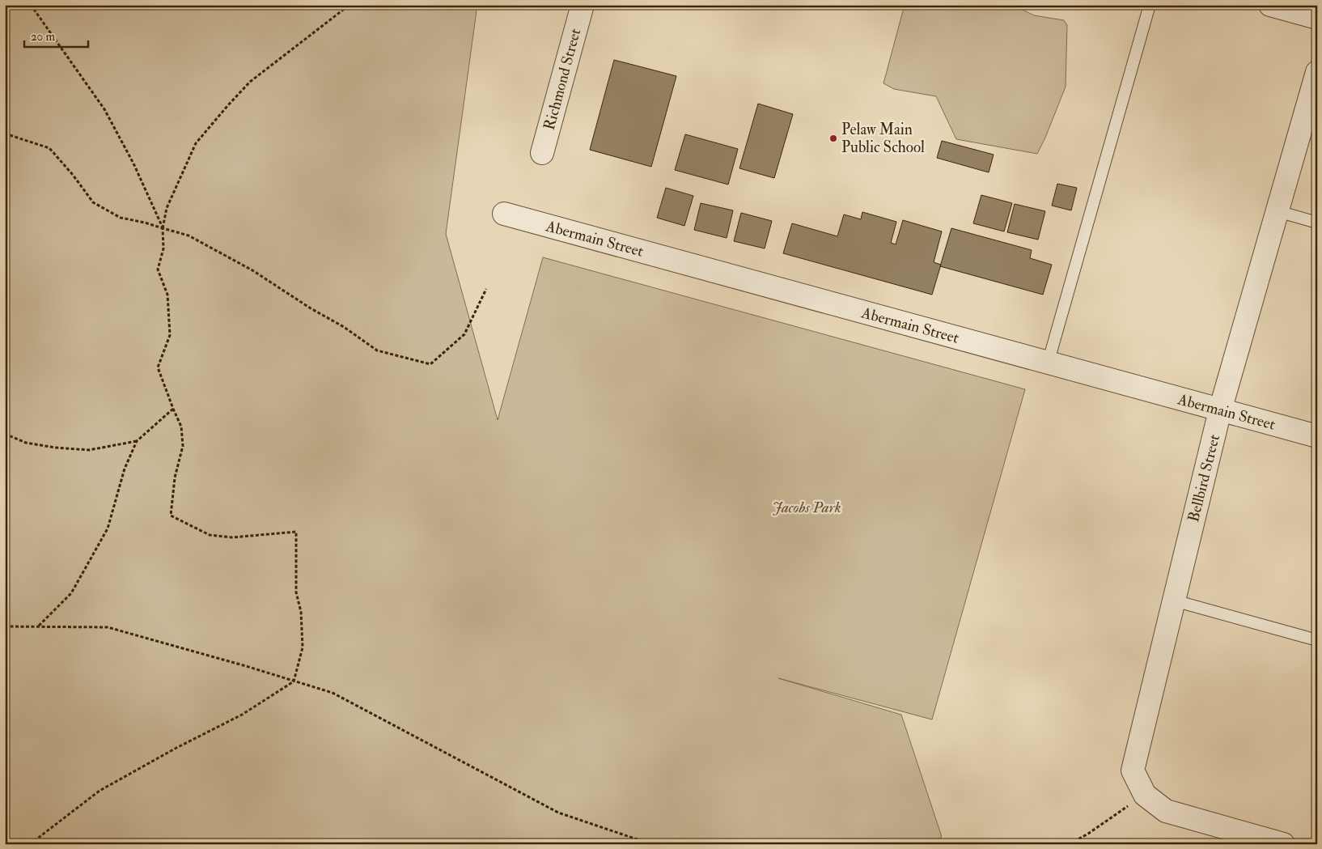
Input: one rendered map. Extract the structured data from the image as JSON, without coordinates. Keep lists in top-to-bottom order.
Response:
{
  "streets": {
    "street": ["Richmond Street", "Abermain Street", "Bellbird Street"]
  },
  "crossings": [
    ["Abermain Street", "Bellbird Street"]
  ],
  "parks": ["Jacobs Park"],
  "places": ["Pelaw Main Public School"],
  "scale_bar": "20 m"
}
